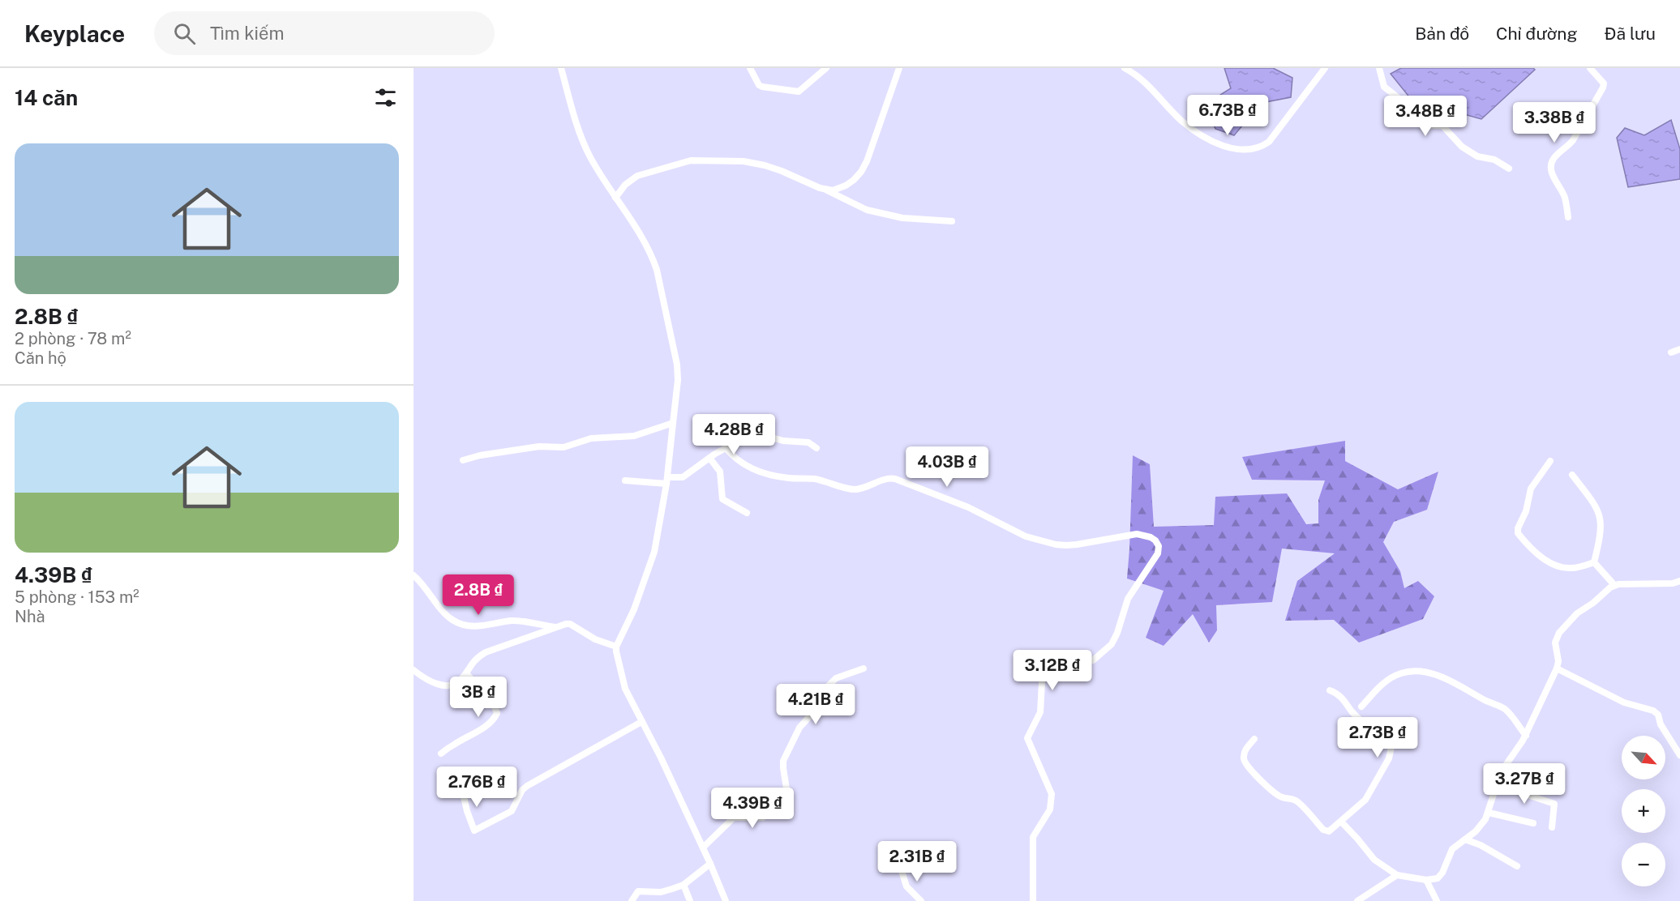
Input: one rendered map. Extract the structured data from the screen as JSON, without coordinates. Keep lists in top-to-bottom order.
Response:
{
  "north": "bottom right",
  "page": {
    "header": "Keyplace",
    "search": "Tìm kiếm",
    "nav": ["Bản đồ", "Chỉ đường", "Đã lưu"],
    "heading": "14 căn",
    "price": [
      "6.73B ₫",
      "3.48B ₫",
      "3.38B ₫",
      "4.28B ₫",
      "4.03B ₫",
      "2.8B ₫",
      "3.12B ₫",
      "3B ₫",
      "4.21B ₫",
      "2.73B ₫",
      "3.27B ₫",
      "2.76B ₫",
      "4.39B ₫",
      "2.31B ₫"
    ],
    "list": [
      {
        "name": "2.8B ₫",
        "note": "2 phòng · 78 m² · Căn hộ"
      },
      {
        "name": "4.39B ₫",
        "note": "5 phòng · 153 m² · Nhà"
      }
    ],
    "map_buttons": ["+", "−"]
  }
}
